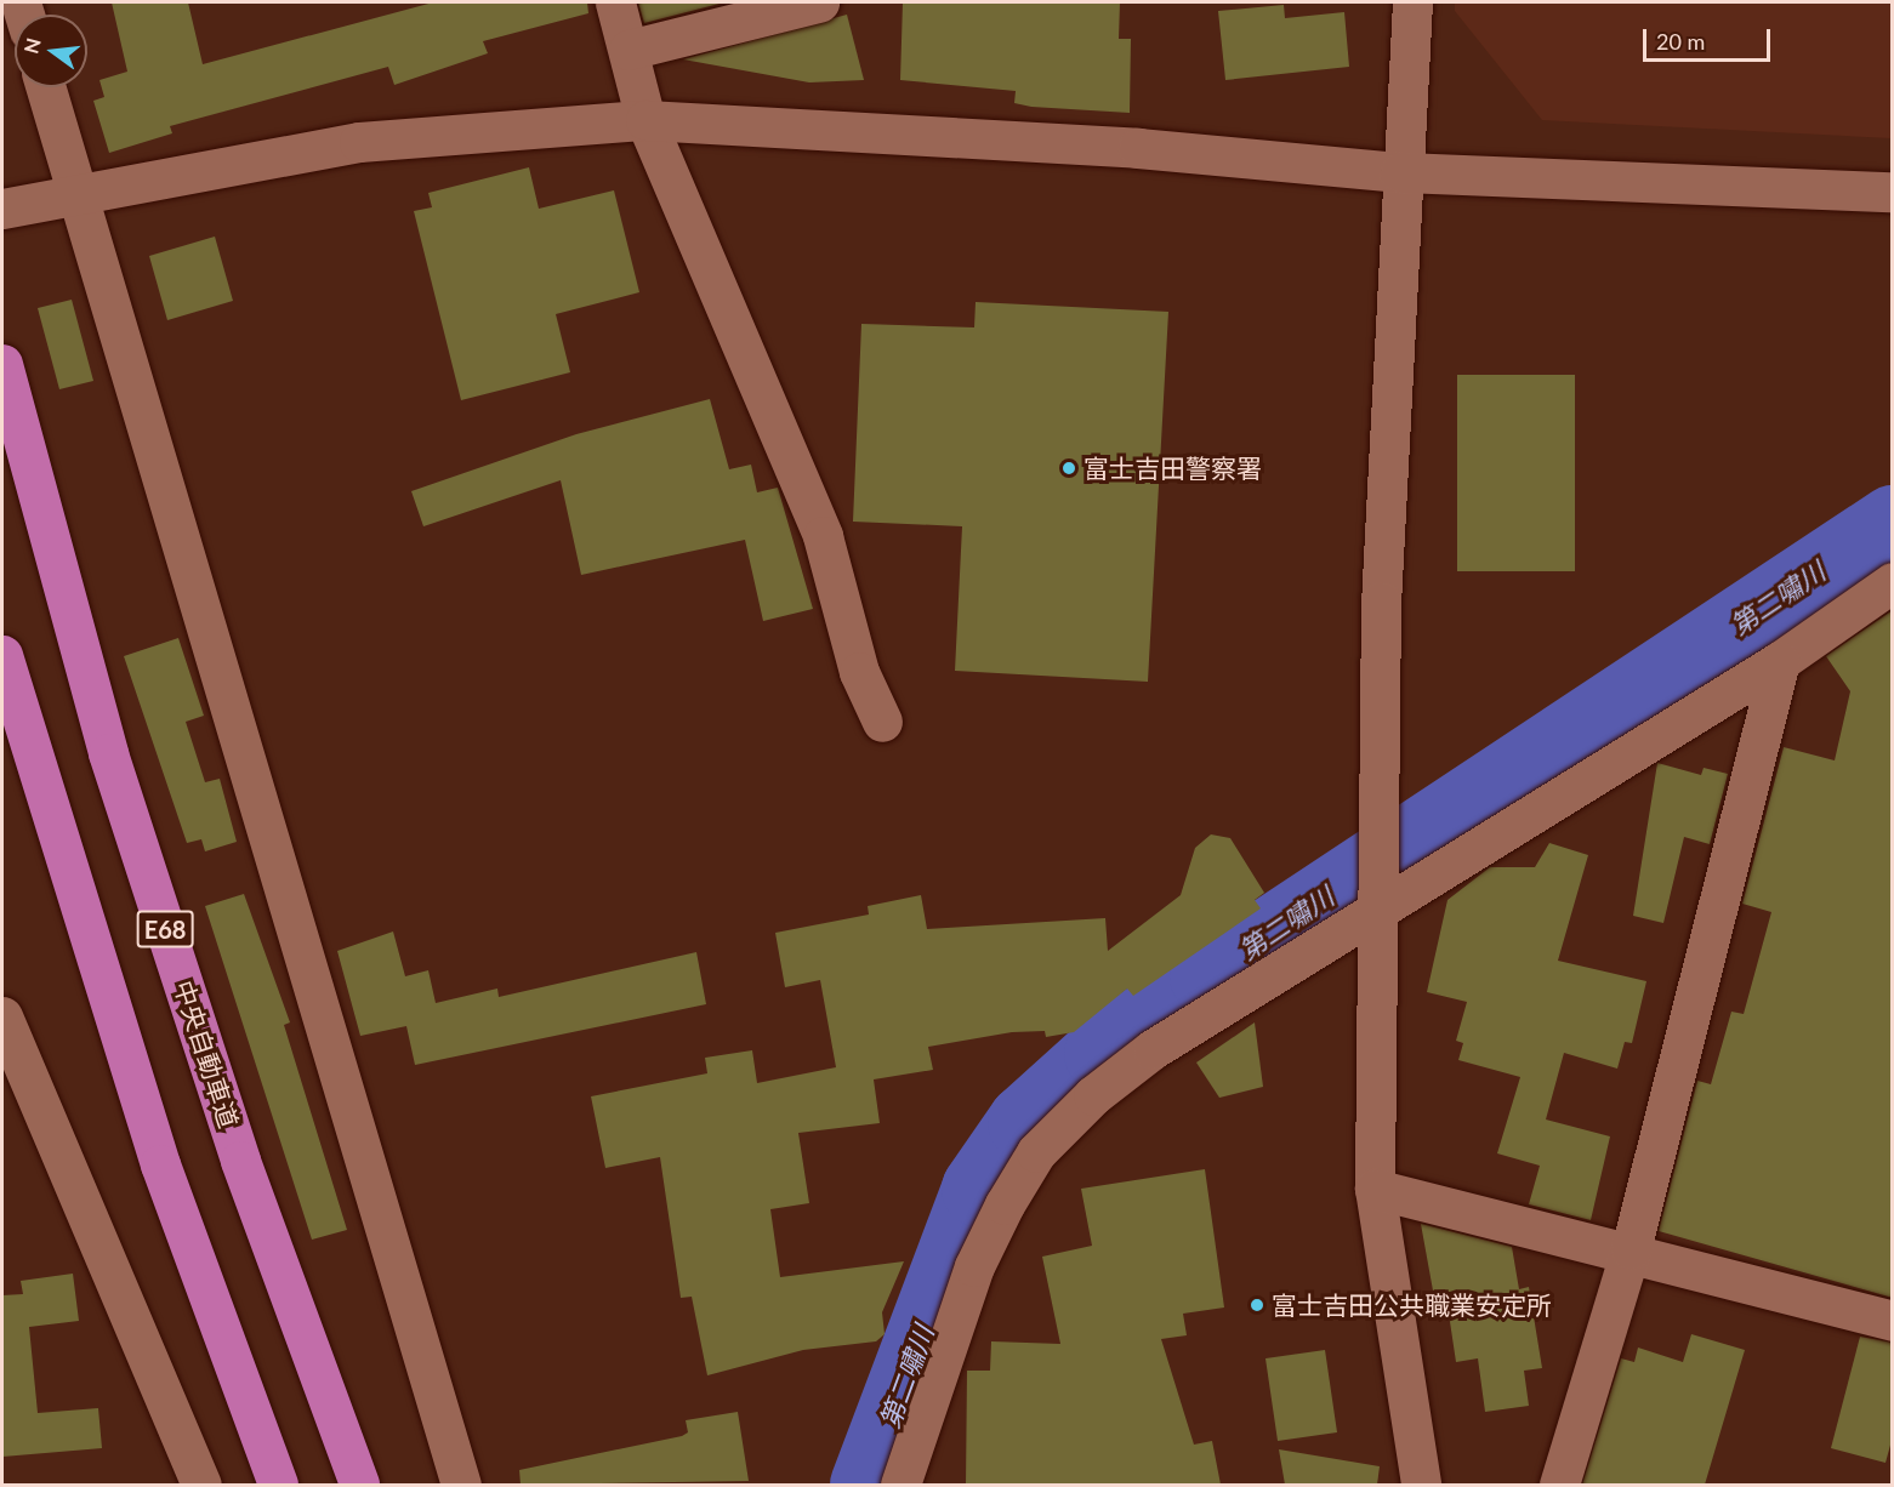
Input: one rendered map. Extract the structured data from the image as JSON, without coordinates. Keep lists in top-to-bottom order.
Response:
{
  "streets": {
    "highway": ["E68", "中央自動車道"]
  },
  "water": ["第二嘯川"],
  "places": ["富士吉田警察署", "富士吉田公共職業安定所"],
  "scale_bar": "20 m",
  "north": "left"
}
